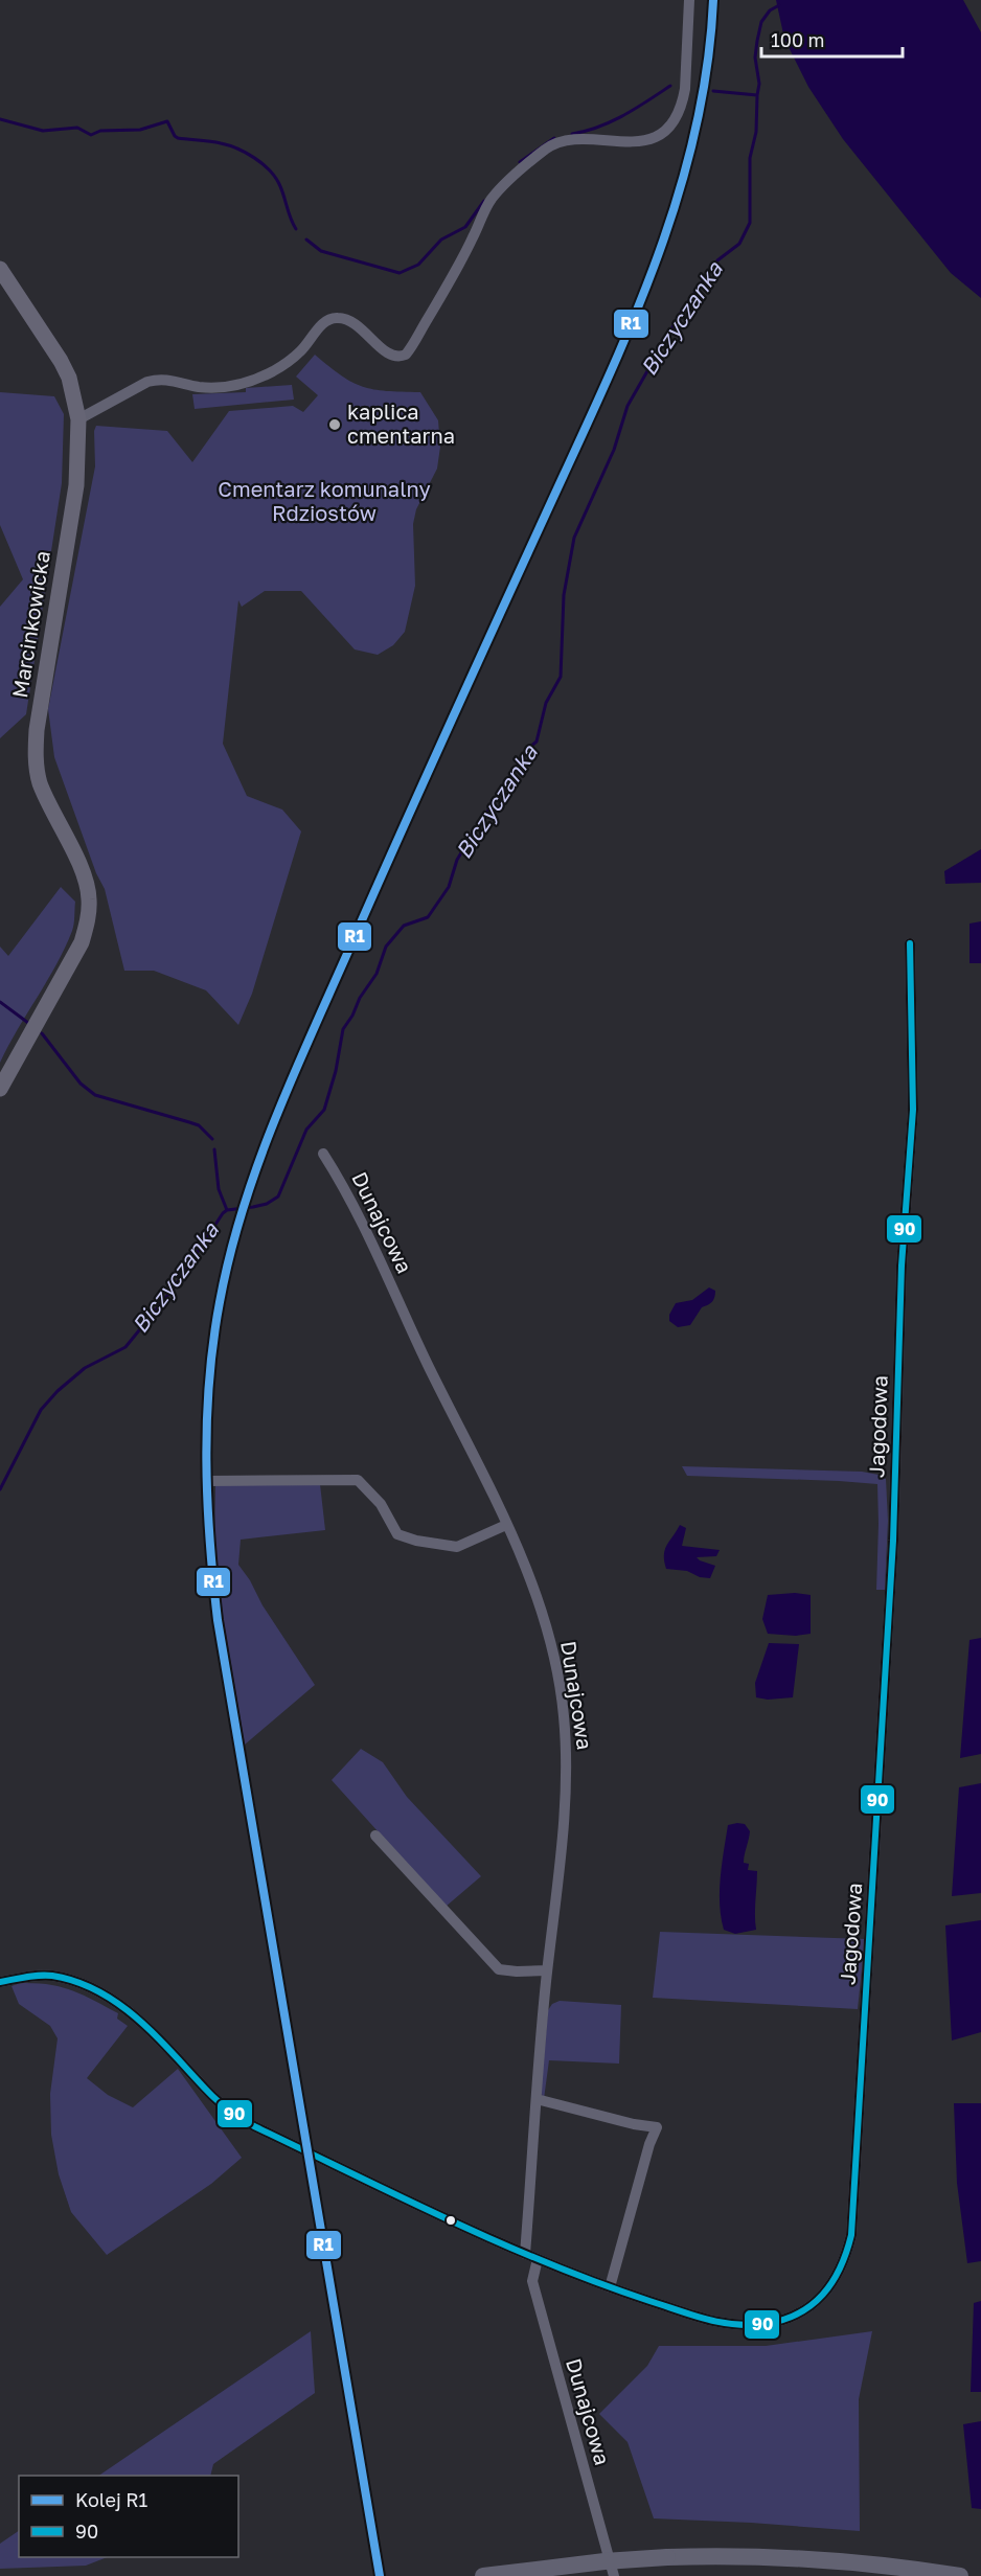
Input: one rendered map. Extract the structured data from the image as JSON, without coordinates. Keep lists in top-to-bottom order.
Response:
{
  "streets": {
    "street": ["Marcinkowicka", "Dunajcowa", "Jagodowa"]
  },
  "crossings": [
    ["Dunajcowa", "Jagodowa"]
  ],
  "water": ["Biczyczanka"],
  "parks": ["Cmentarz komunalny Rdziostów"],
  "places": ["kaplica cmentarna"],
  "lines": ["rail line R1", "transit line 90"],
  "legend": ["Kolej R1", "90"],
  "scale_bar": "100 m"
}
